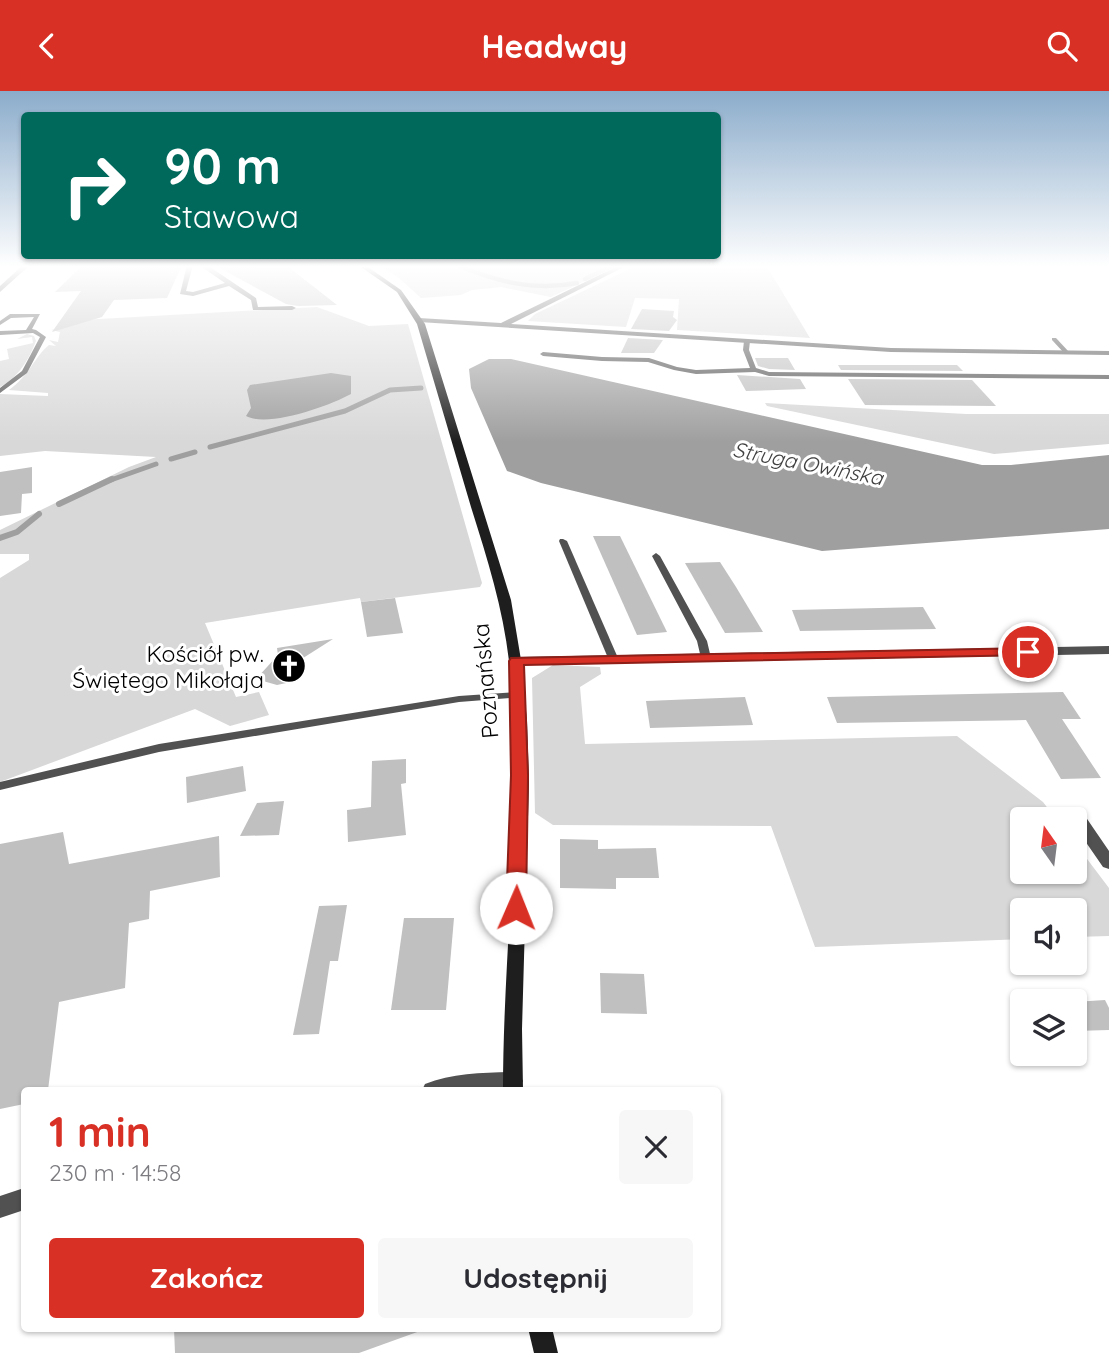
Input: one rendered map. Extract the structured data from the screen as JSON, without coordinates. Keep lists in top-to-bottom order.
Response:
{
  "streets": {
    "main road": ["Poznańska"]
  },
  "water": ["Struga Owińska"],
  "places": {
    "church": ["Kościół pw. Świętego Mikołaja"]
  },
  "north": "top",
  "page": {
    "header": "Headway",
    "turn": ["90 m", "Stawowa"],
    "heading": ["1 min", "230 m · 14:58"],
    "buttons": ["Zakończ", "Udostępnij"]
  }
}
